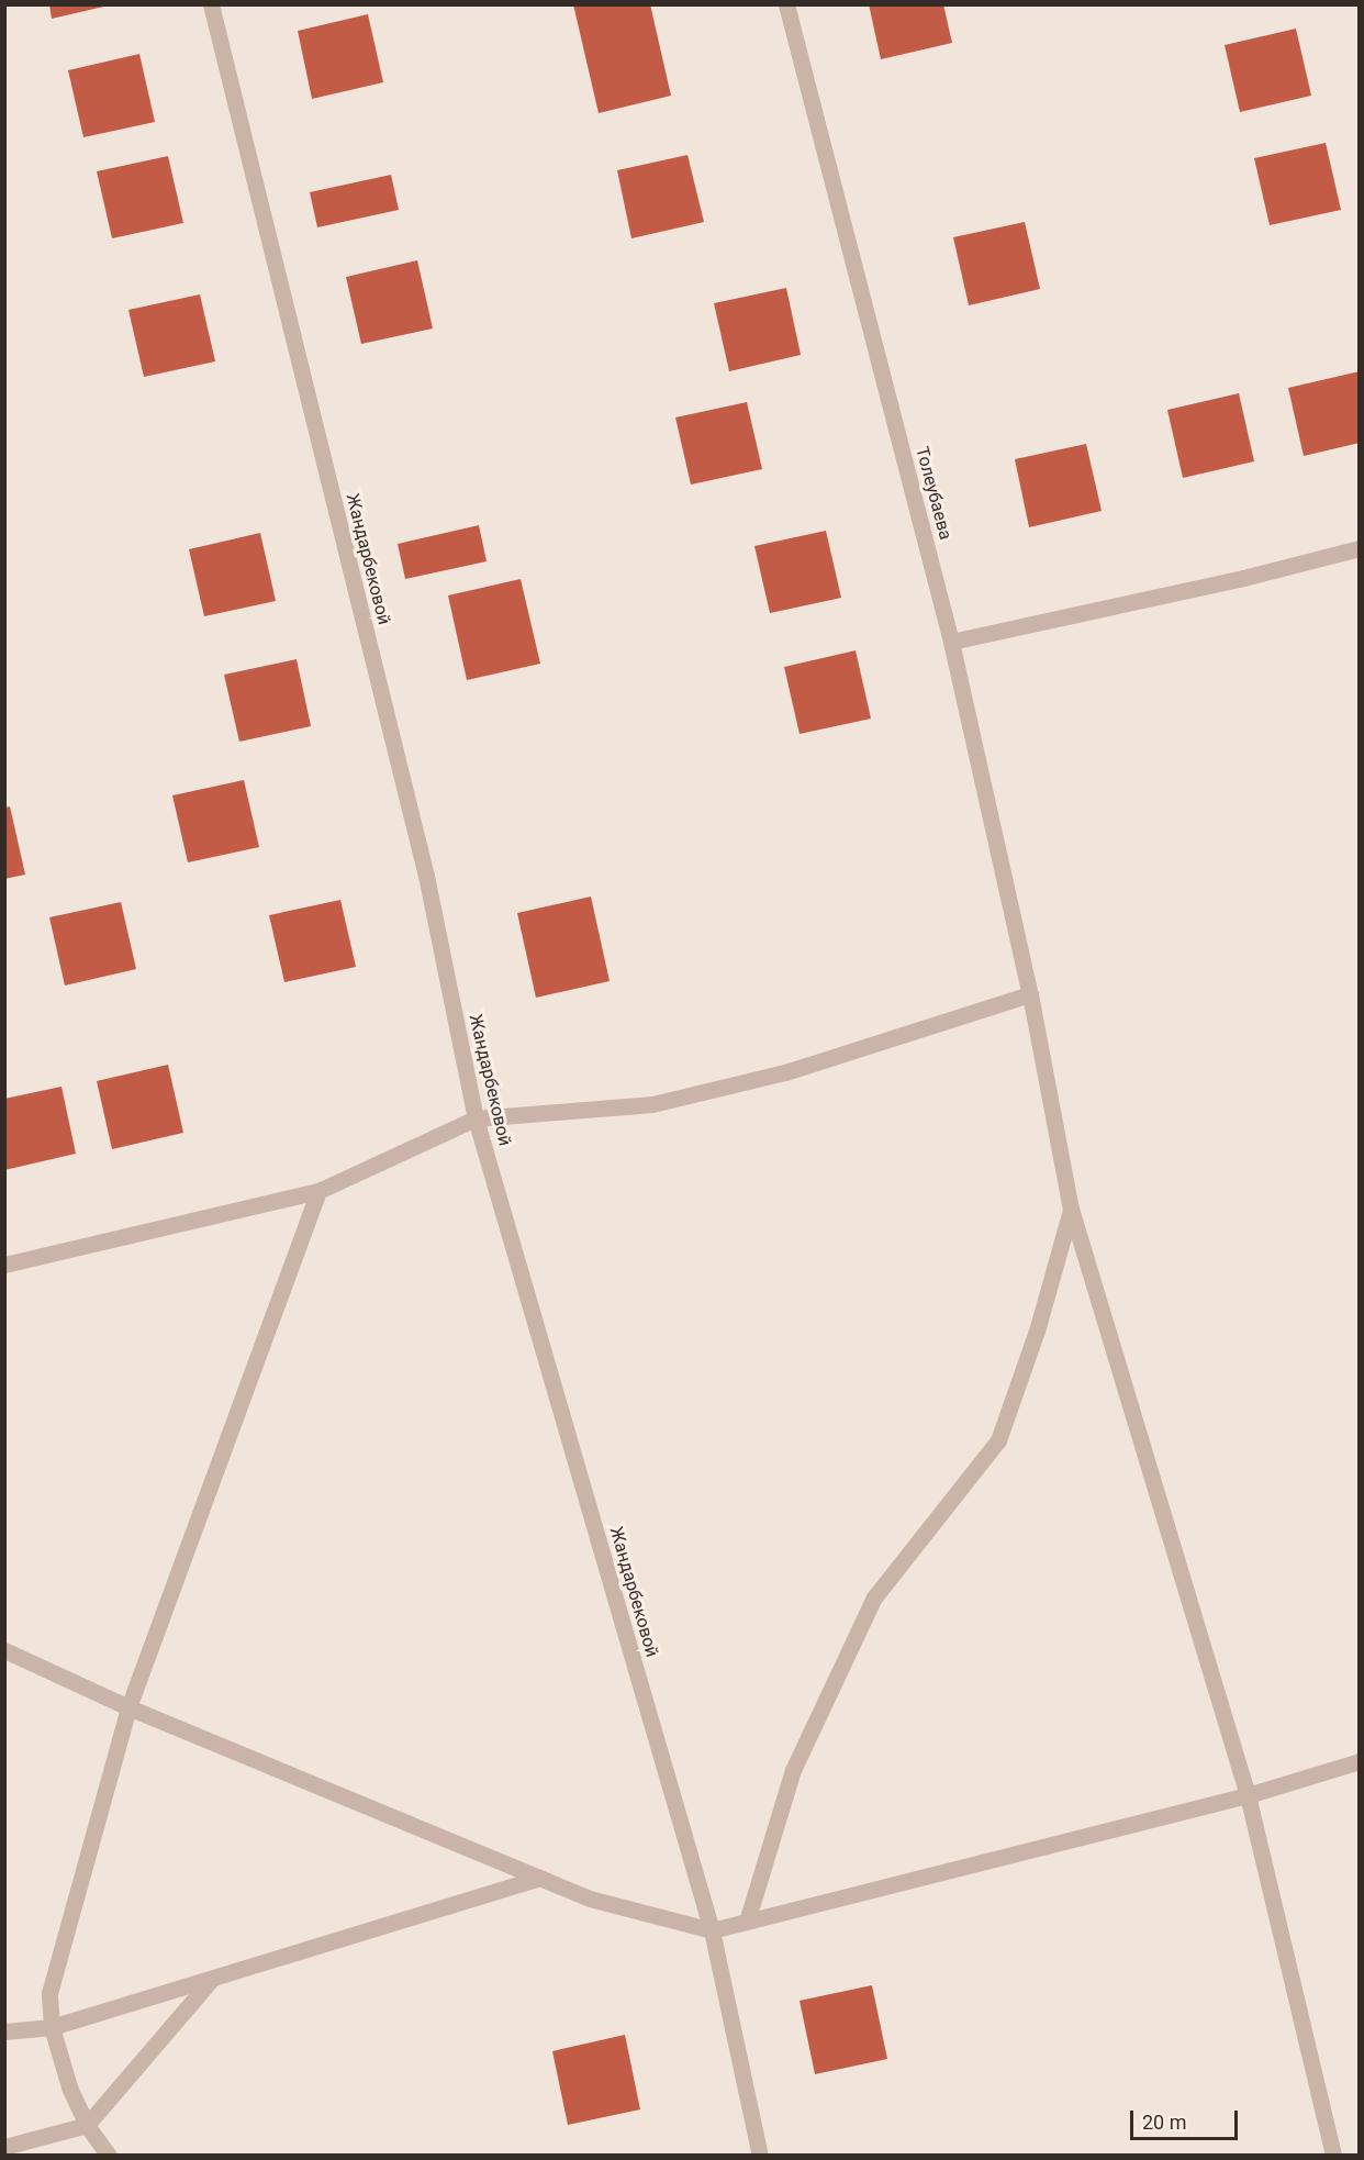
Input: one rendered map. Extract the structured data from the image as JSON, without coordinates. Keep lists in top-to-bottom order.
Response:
{
  "streets": {
    "street": ["Толеубаева", "Жандарбековой"]
  },
  "scale_bar": "20 m"
}
